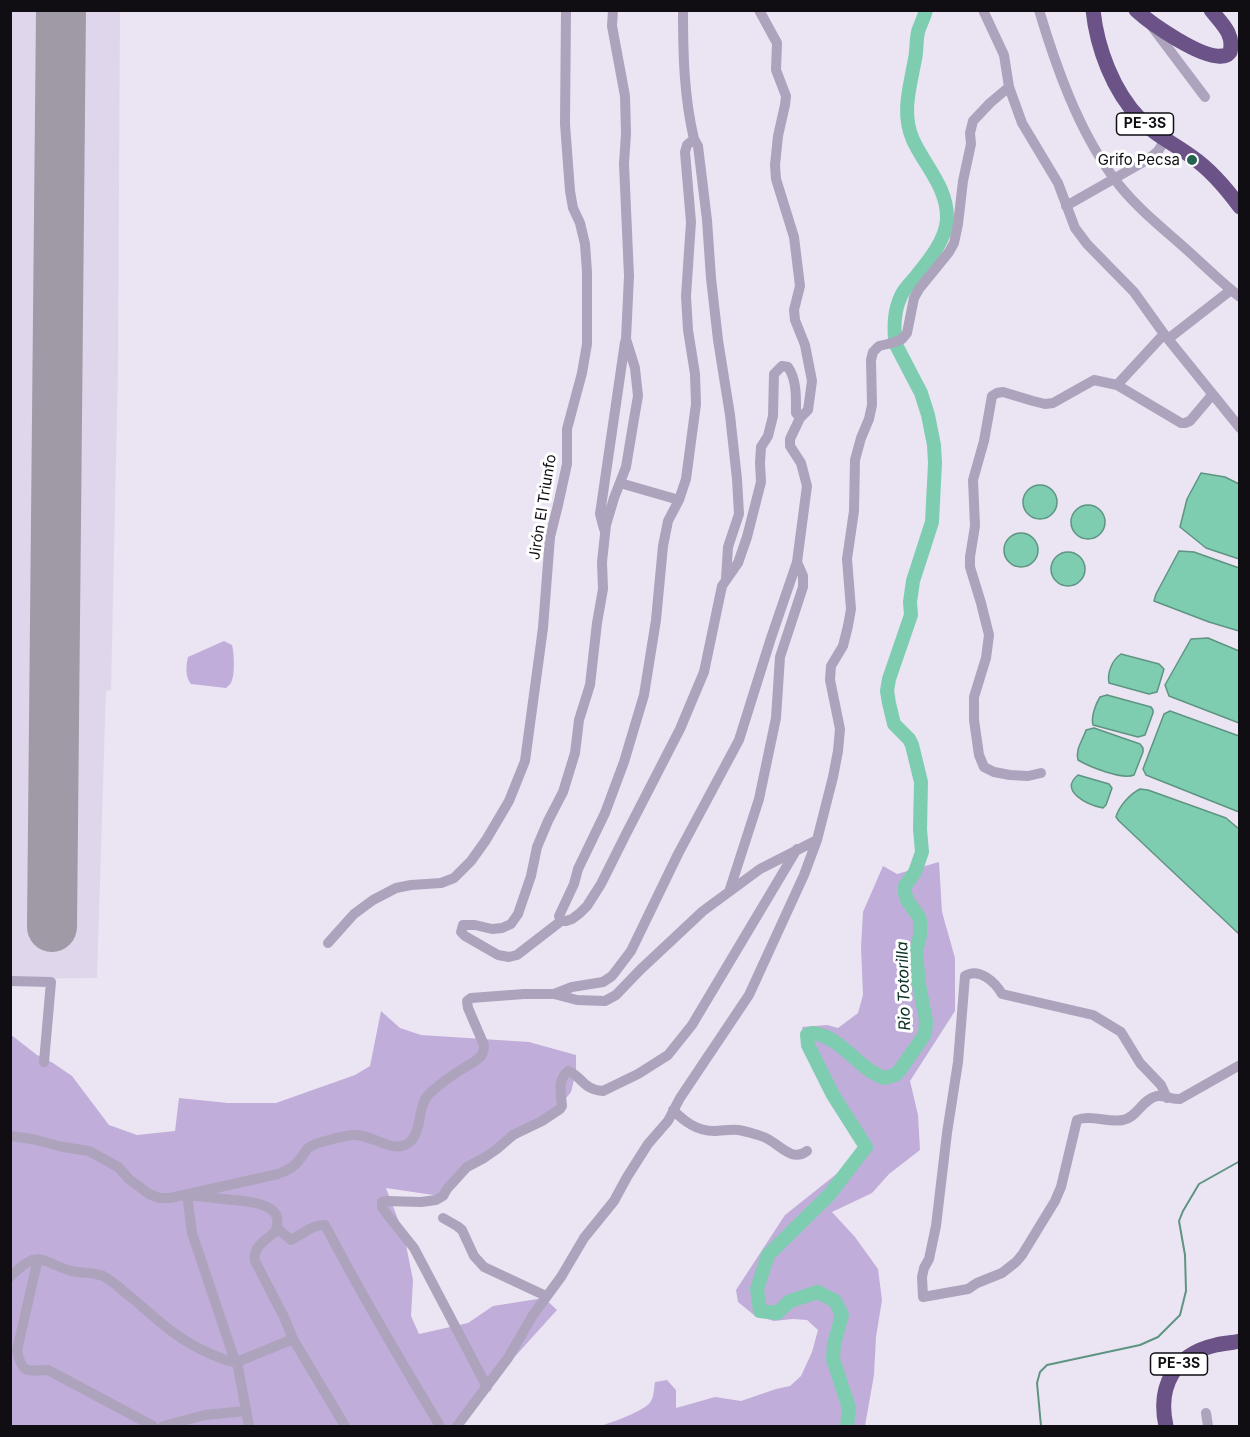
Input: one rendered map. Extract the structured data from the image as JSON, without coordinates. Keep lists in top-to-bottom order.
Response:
{
  "streets": {
    "highway": ["PE-3S"],
    "street": ["Jirón El Triunfo"]
  },
  "water": ["Rio Totorilla"],
  "places": ["Grifo Pecsa"]
}
